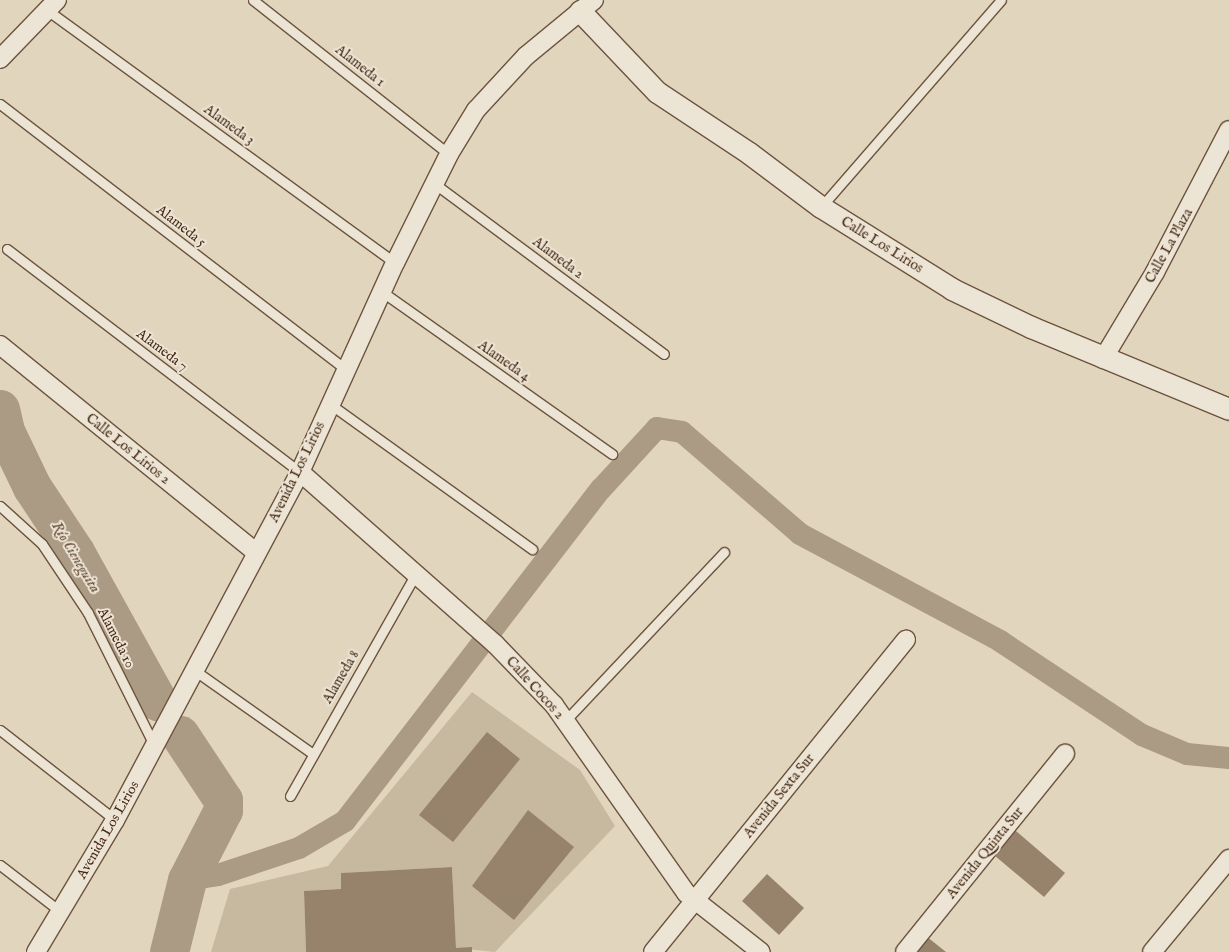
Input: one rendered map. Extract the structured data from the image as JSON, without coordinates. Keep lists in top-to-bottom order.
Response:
{
  "streets": {
    "street": [
      "Calle Los Lirios",
      "Calle La Plaza",
      "Calle Los Lirios 2",
      "Avenida Los Lirios",
      "Calle Cocos 2",
      "Avenida Sexta Sur",
      "Avenida Quinta Sur"
    ],
    "lane": [
      "Alameda 1",
      "Alameda 3",
      "Alameda 5",
      "Alameda 2",
      "Alameda 7",
      "Alameda 4",
      "Alameda 10",
      "Alameda 8"
    ]
  },
  "crossings": [
    ["Alameda 1", "Avenida Los Lirios"],
    ["Alameda 3", "Avenida Los Lirios"],
    ["Alameda 5", "Avenida Los Lirios"],
    ["Calle Los Lirios", "Calle La Plaza"],
    ["Calle Los Lirios", "Avenida Los Lirios"],
    ["Alameda 2", "Avenida Los Lirios"],
    ["Alameda 7", "Avenida Los Lirios"],
    ["Alameda 7", "Calle Cocos 2"],
    ["Alameda 4", "Avenida Los Lirios"],
    ["Calle Los Lirios 2", "Avenida Los Lirios"],
    ["Avenida Los Lirios", "Alameda 10"],
    ["Avenida Los Lirios", "Calle Cocos 2"],
    ["Alameda 8", "Calle Cocos 2"],
    ["Calle Cocos 2", "Avenida Sexta Sur"]
  ],
  "water": ["Río Cieneguita"]
}
